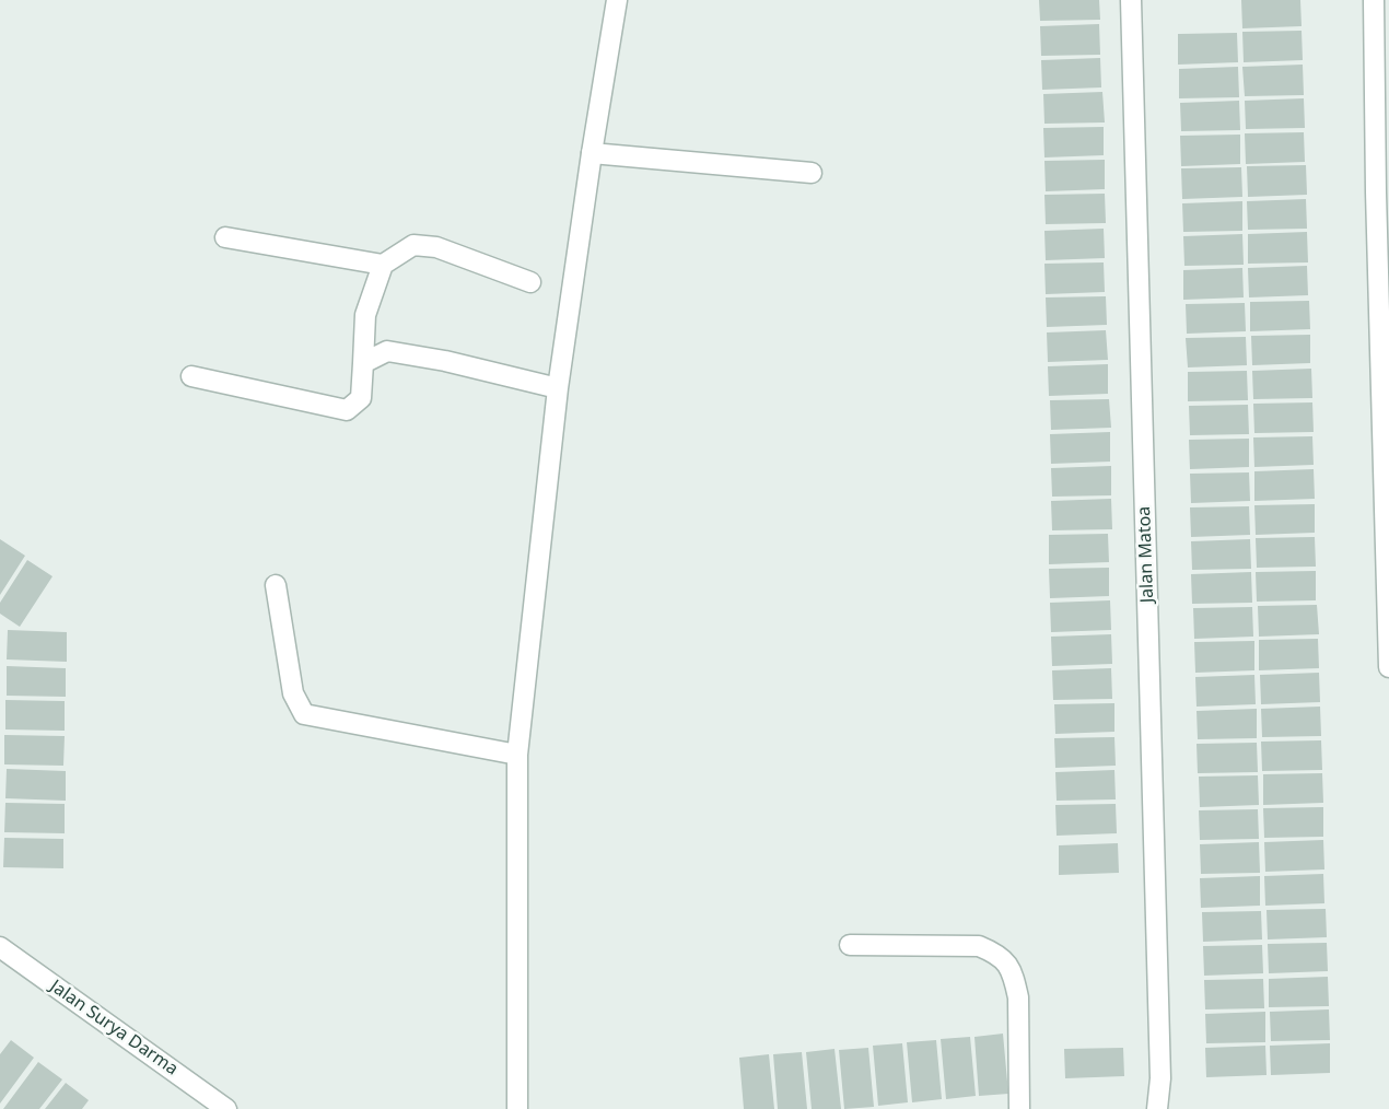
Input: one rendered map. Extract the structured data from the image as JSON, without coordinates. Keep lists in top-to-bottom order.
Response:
{
  "streets": {
    "street": ["Jalan Matoa", "Jalan Surya Darma"]
  }
}
